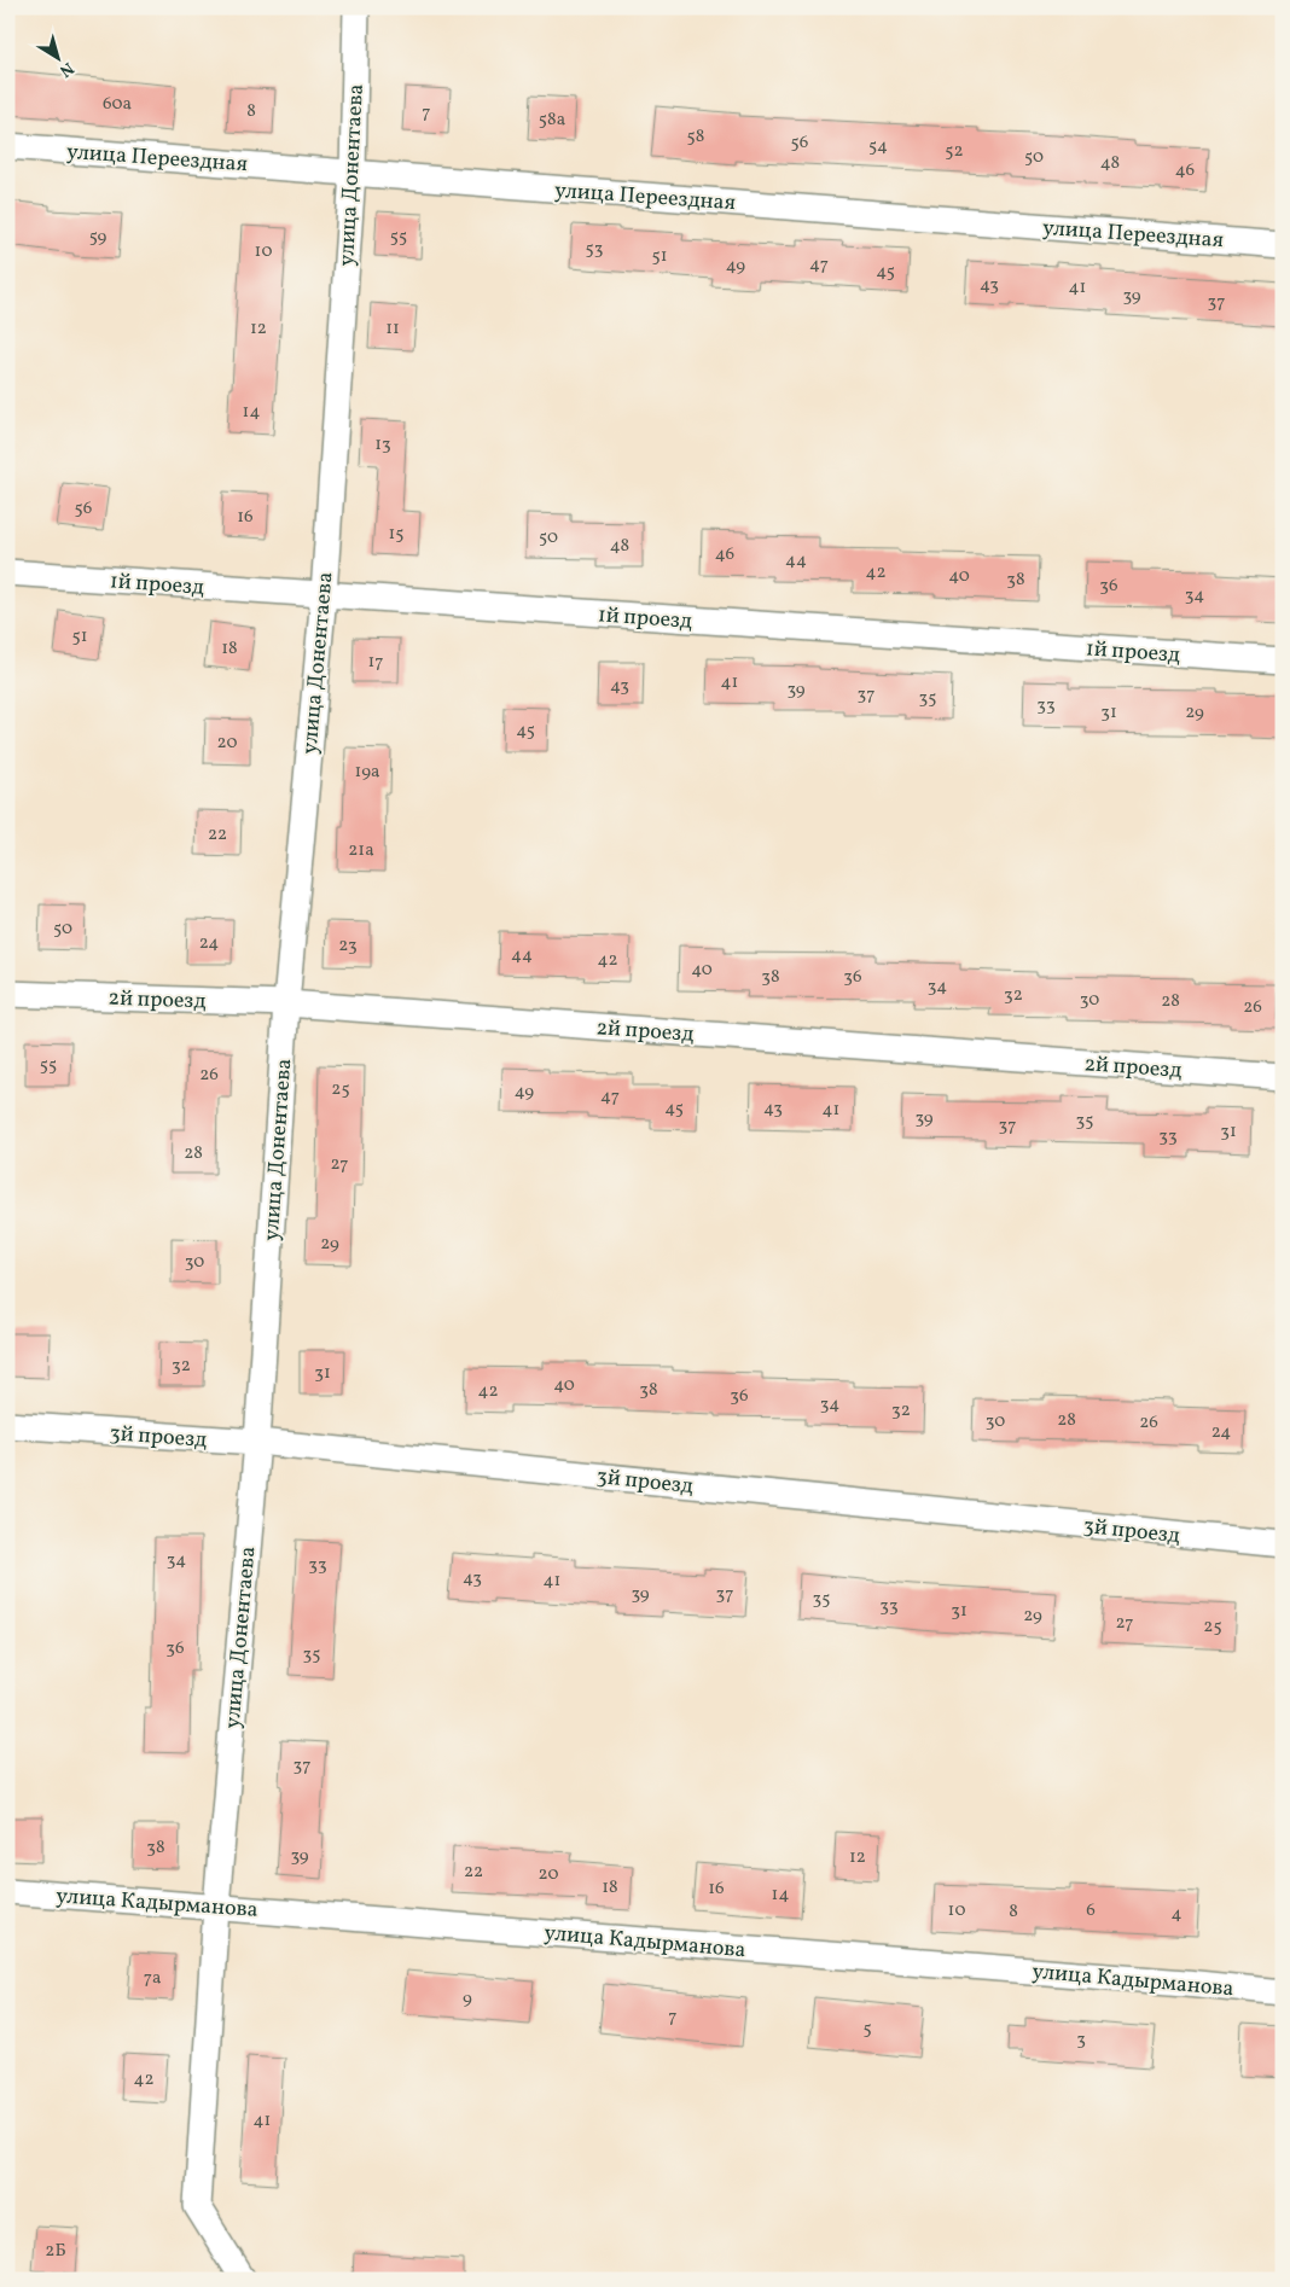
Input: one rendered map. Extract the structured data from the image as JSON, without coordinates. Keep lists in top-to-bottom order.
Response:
{
  "streets": {
    "street": [
      "улица Переездная",
      "улица Донентаева",
      "1й проезд",
      "2й проезд",
      "3й проезд",
      "улица Кадырманова"
    ]
  },
  "crossings": [
    ["улица Переездная", "улица Донентаева"],
    ["улица Донентаева", "1й проезд"],
    ["улица Донентаева", "2й проезд"],
    ["улица Донентаева", "3й проезд"],
    ["улица Донентаева", "улица Кадырманова"]
  ],
  "house_numbers": [
    "60а",
    "8",
    "7",
    "58а",
    "58",
    "56",
    "54",
    "52",
    "50",
    "48",
    "46",
    "59",
    "55",
    "53",
    "10",
    "51",
    "47",
    "49",
    "45",
    "43",
    "41",
    "39",
    "37",
    "12",
    "11",
    "14",
    "13",
    "56",
    "16",
    "15",
    "50",
    "48",
    "46",
    "44",
    "42",
    "40",
    "38",
    "36",
    "34",
    "51",
    "18",
    "17",
    "41",
    "43",
    "39",
    "37",
    "35",
    "33",
    "31",
    "29",
    "45",
    "20",
    "19а",
    "22",
    "21а",
    "50",
    "24",
    "23",
    "44",
    "42",
    "40",
    "38",
    "36",
    "34",
    "32",
    "30",
    "28",
    "26",
    "55",
    "26",
    "25",
    "49",
    "47",
    "45",
    "43",
    "41",
    "39",
    "35",
    "37",
    "31",
    "33",
    "28",
    "27",
    "29",
    "30",
    "32",
    "31",
    "40",
    "38",
    "42",
    "36",
    "34",
    "32",
    "28",
    "30",
    "26",
    "24",
    "34",
    "33",
    "43",
    "41",
    "39",
    "37",
    "35",
    "33",
    "31",
    "29",
    "27",
    "25",
    "36",
    "35",
    "37",
    "38",
    "39",
    "12",
    "22",
    "20",
    "18",
    "16",
    "14",
    "10",
    "6",
    "8",
    "4",
    "7а",
    "9",
    "7",
    "5",
    "3",
    "42",
    "41",
    "2Б"
  ],
  "north": "bottom right"
}
